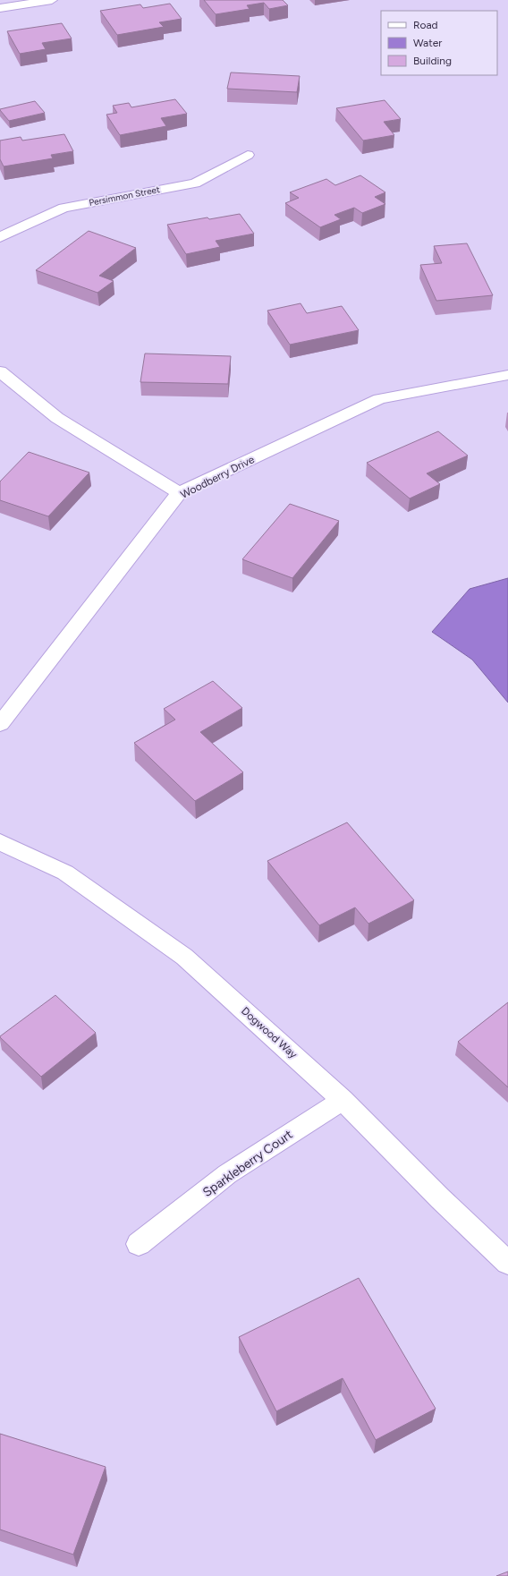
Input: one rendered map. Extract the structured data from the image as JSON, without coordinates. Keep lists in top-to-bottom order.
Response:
{
  "streets": {
    "street": [
      "Persimmon Street",
      "Woodberry Drive",
      "Dogwood Way",
      "Sparkleberry Court"
    ]
  },
  "crossings": [
    ["Dogwood Way", "Sparkleberry Court"]
  ],
  "legend": ["Road", "Water", "Building"]
}
